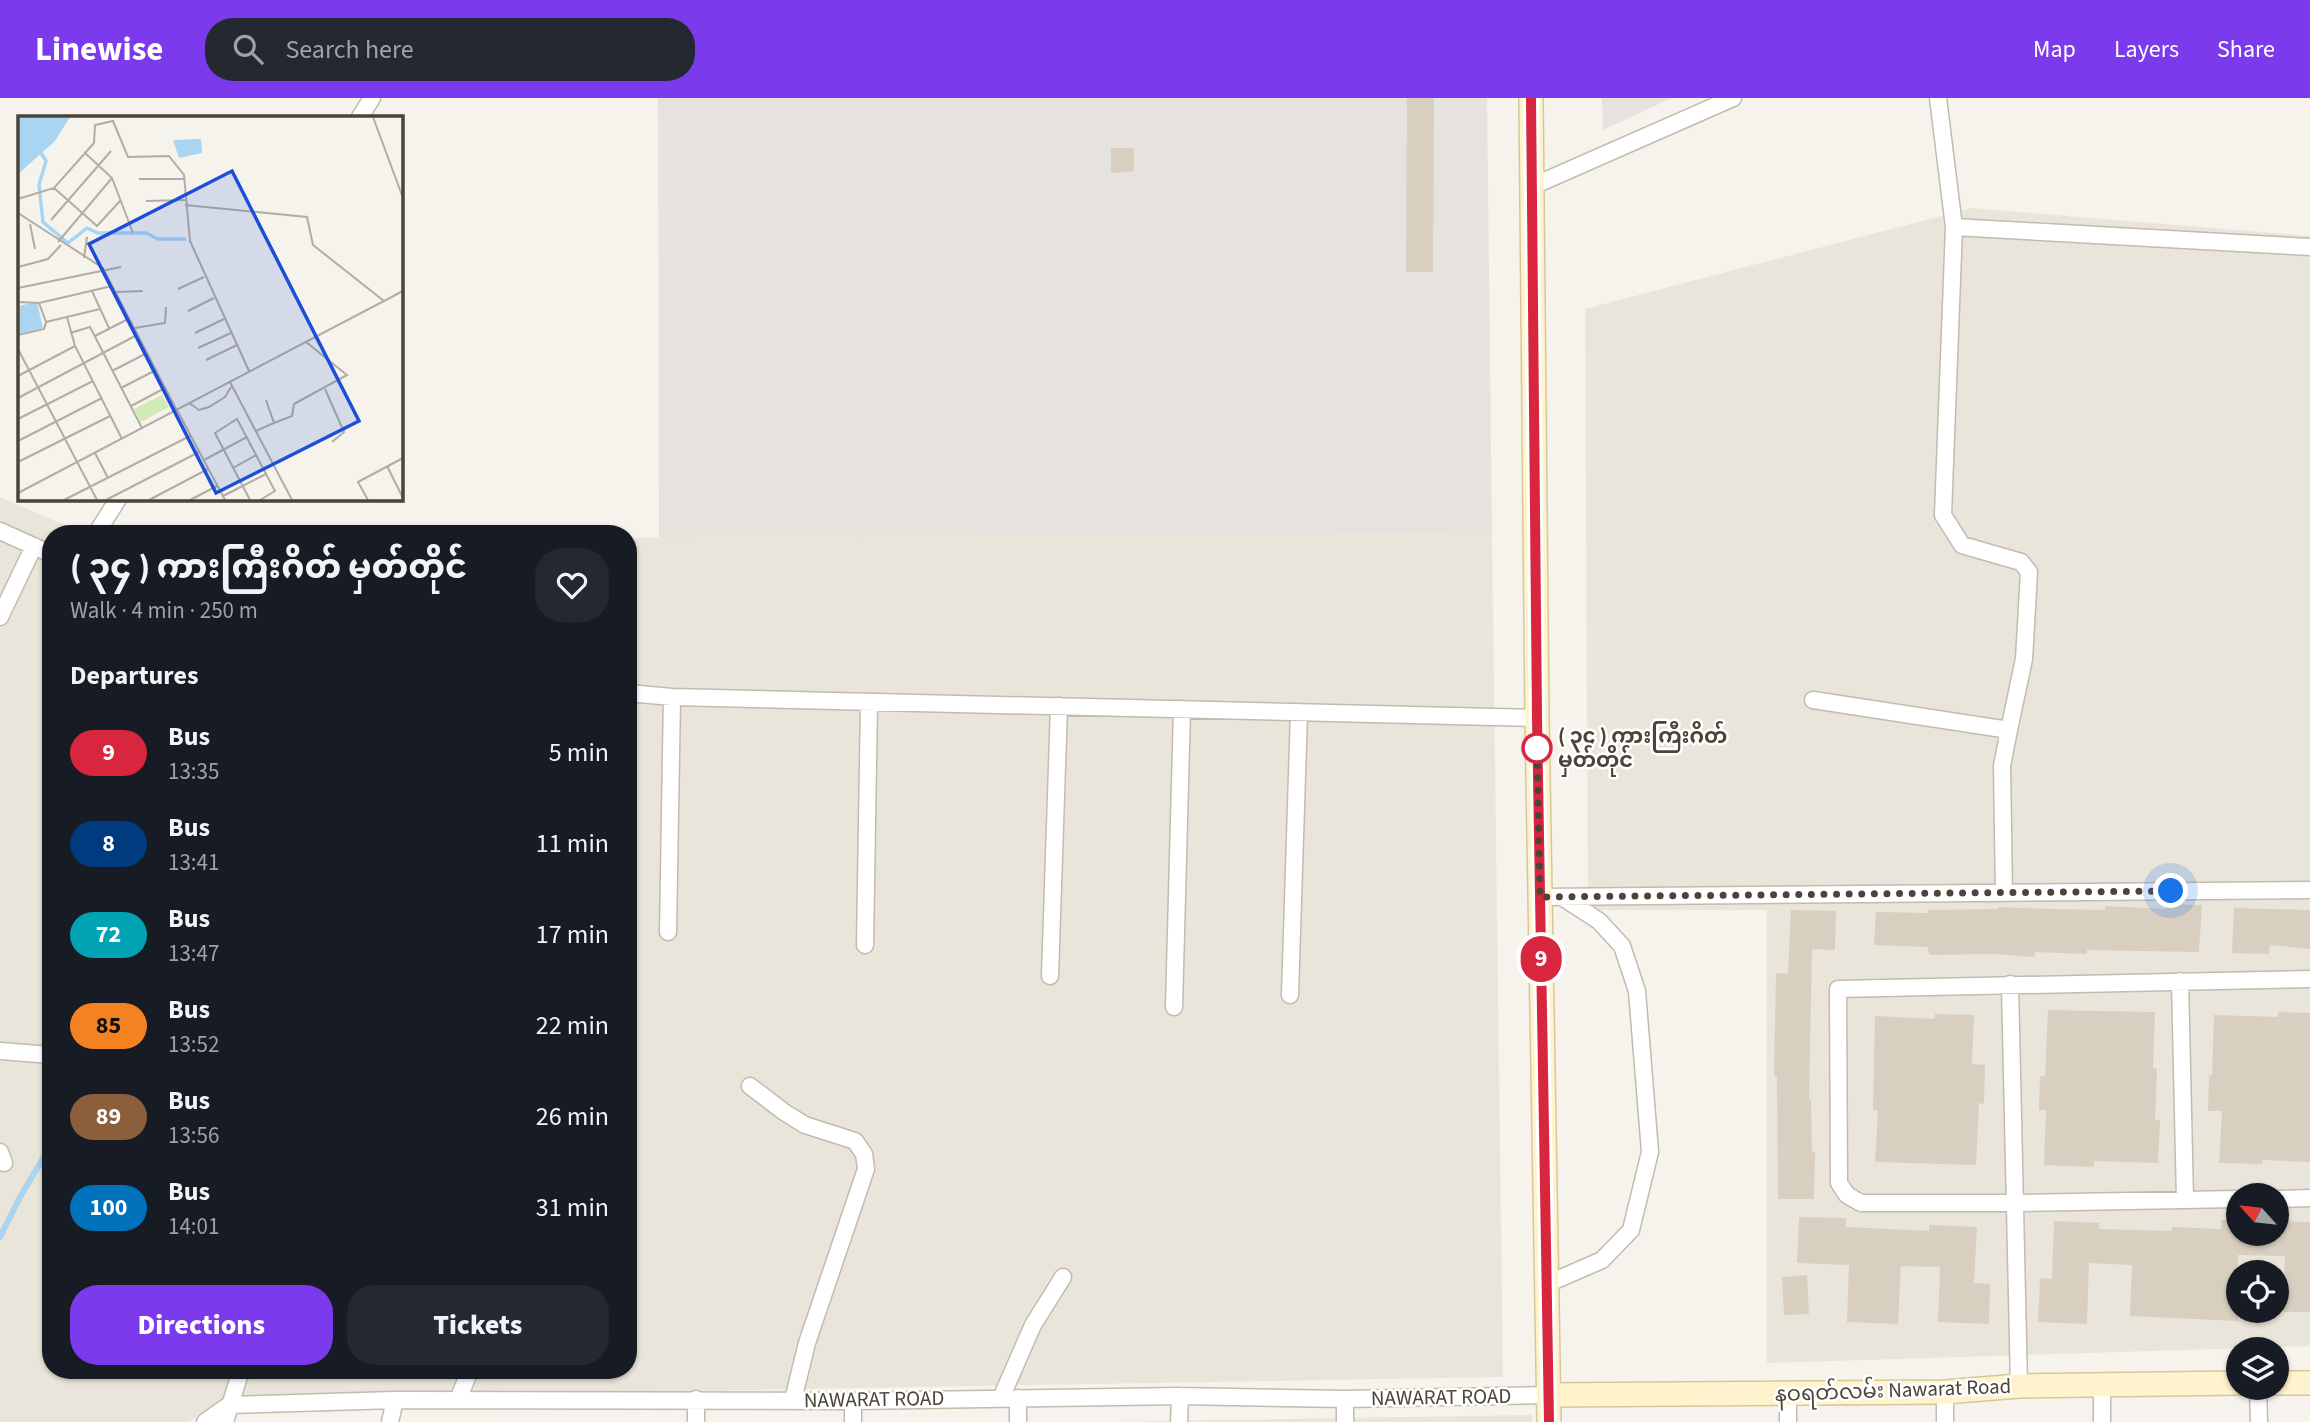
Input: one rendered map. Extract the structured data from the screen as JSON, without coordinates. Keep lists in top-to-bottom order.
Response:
{
  "streets": {
    "main road": ["နဝရတ်လမ်း Nawarat Road"],
    "street": ["NAWARAT ROAD"]
  },
  "crossings": [
    ["နဝရတ်လမ်း Nawarat Road", "NAWARAT ROAD"]
  ],
  "places": ["( ၃၄ ) ကားကြီးဂိတ် မှတ်တိုင်"],
  "lines": ["bus line 9"],
  "north": "top left",
  "page": {
    "header": "Linewise",
    "search": "Search here",
    "nav": ["Map", "Layers", "Share"],
    "on_map": "9",
    "heading": [
      ["( ၃၄ ) ကားကြီးဂိတ် မှတ်တိုင်", "Walk · 4 min · 250 m"],
      "Departures"
    ],
    "list": [
      {
        "mark": "9",
        "name": "Bus",
        "note": "13:35",
        "value": "5 min"
      },
      {
        "mark": "8",
        "name": "Bus",
        "note": "13:41",
        "value": "11 min"
      },
      {
        "mark": "72",
        "name": "Bus",
        "note": "13:47",
        "value": "17 min"
      },
      {
        "mark": "85",
        "name": "Bus",
        "note": "13:52",
        "value": "22 min"
      },
      {
        "mark": "89",
        "name": "Bus",
        "note": "13:56",
        "value": "26 min"
      },
      {
        "mark": "100",
        "name": "Bus",
        "note": "14:01",
        "value": "31 min"
      }
    ],
    "buttons": ["Directions", "Tickets"]
  }
}
